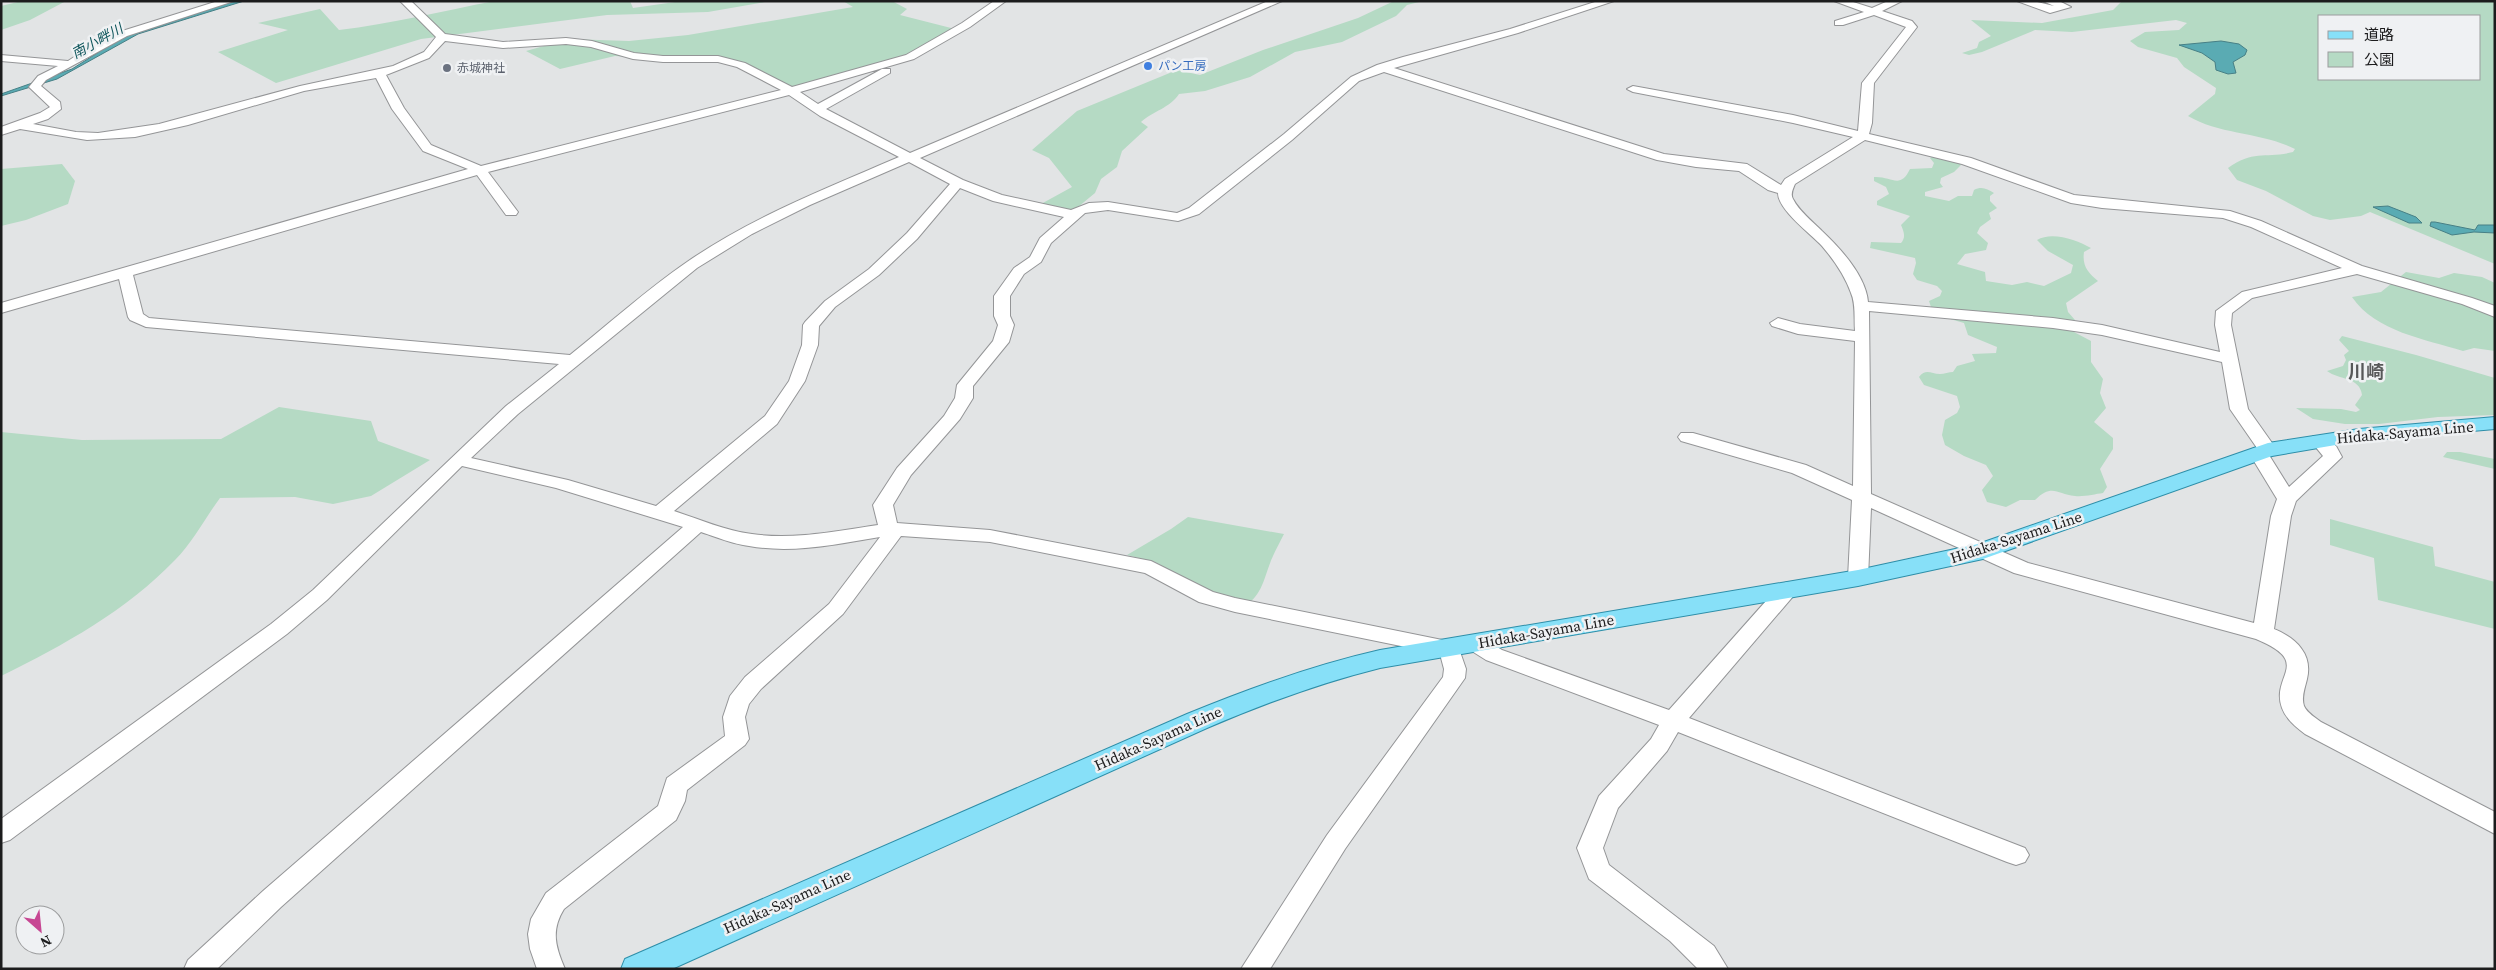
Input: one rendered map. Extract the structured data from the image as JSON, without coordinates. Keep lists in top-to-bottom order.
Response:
{
  "streets": {
    "main road": ["Hidaka-Sayama Line"]
  },
  "districts": ["川崎"],
  "water": ["南小畔川"],
  "places": ["パン工房", "赤城神社"],
  "legend": ["道路", "公園"],
  "north": "bottom right"
}
